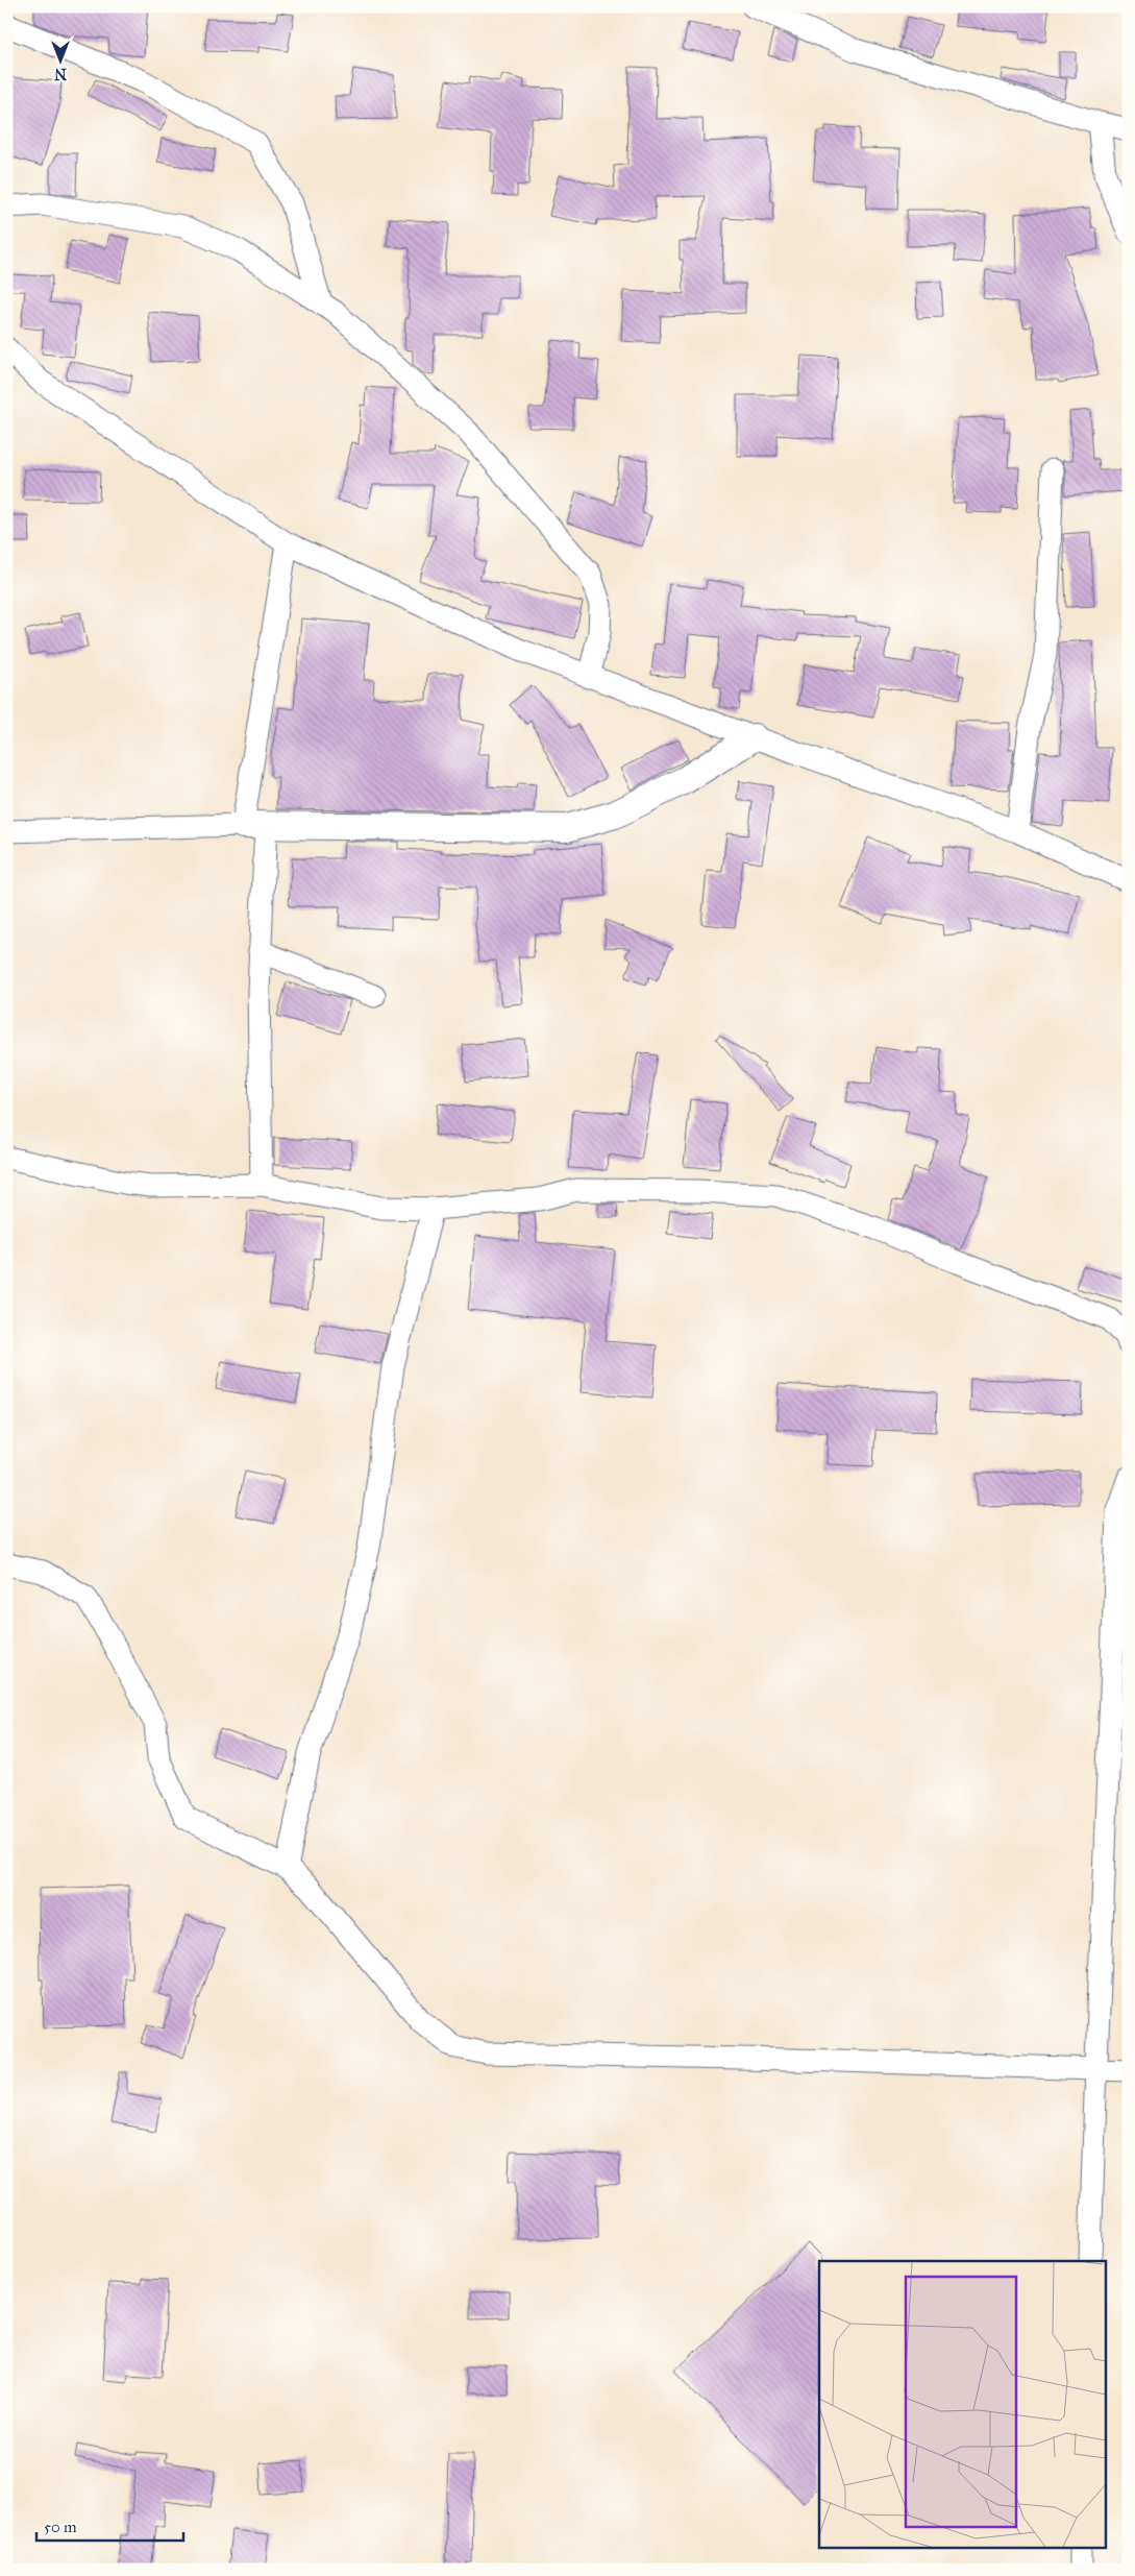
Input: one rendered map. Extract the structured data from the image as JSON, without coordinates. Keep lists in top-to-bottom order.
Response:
{
  "scale_bar": "50 m",
  "north": "bottom"
}
